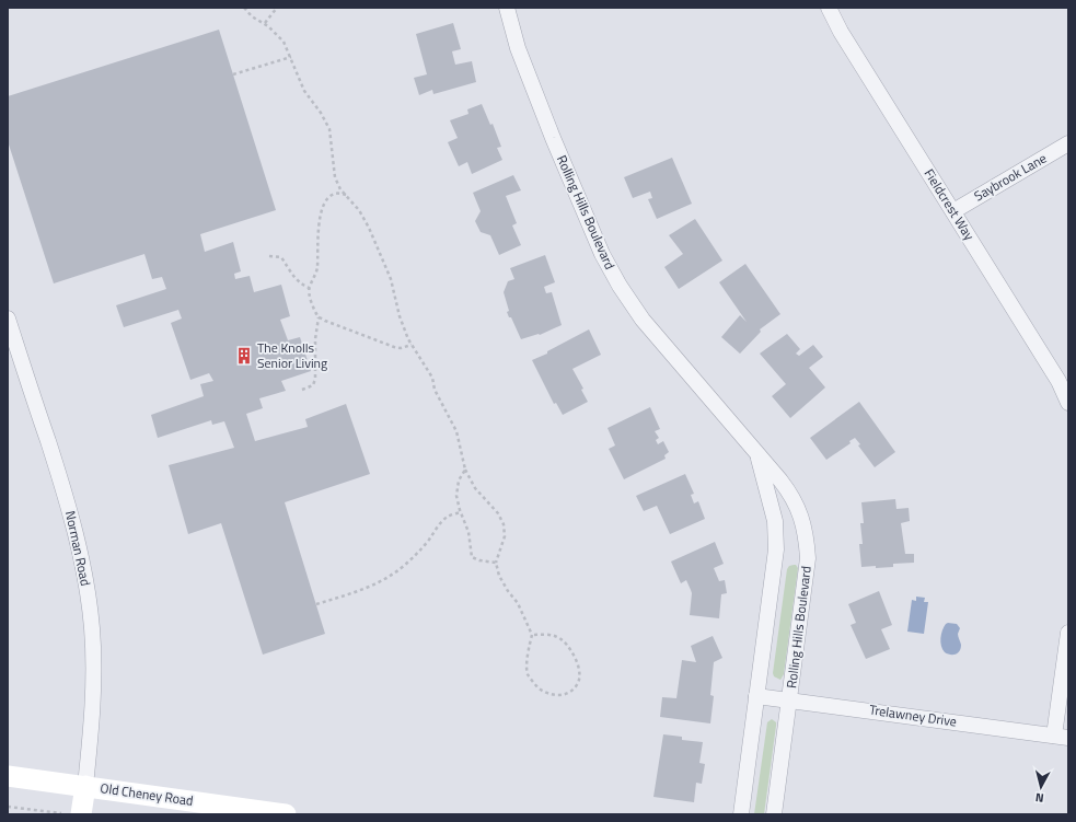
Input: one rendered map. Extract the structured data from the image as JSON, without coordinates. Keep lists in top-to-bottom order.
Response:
{
  "streets": {
    "main road": ["Old Cheney Road"],
    "street": [
      "Saybrook Lane",
      "Fieldcrest Way",
      "Rolling Hills Boulevard",
      "Norman Road",
      "Trelawney Drive"
    ]
  },
  "crossings": [
    ["Saybrook Lane", "Fieldcrest Way"],
    ["Rolling Hills Boulevard", "Trelawney Drive"],
    ["Norman Road", "Old Cheney Road"]
  ],
  "places": {
    "building": ["The Knolls Senior Living"]
  },
  "north": "bottom"
}
